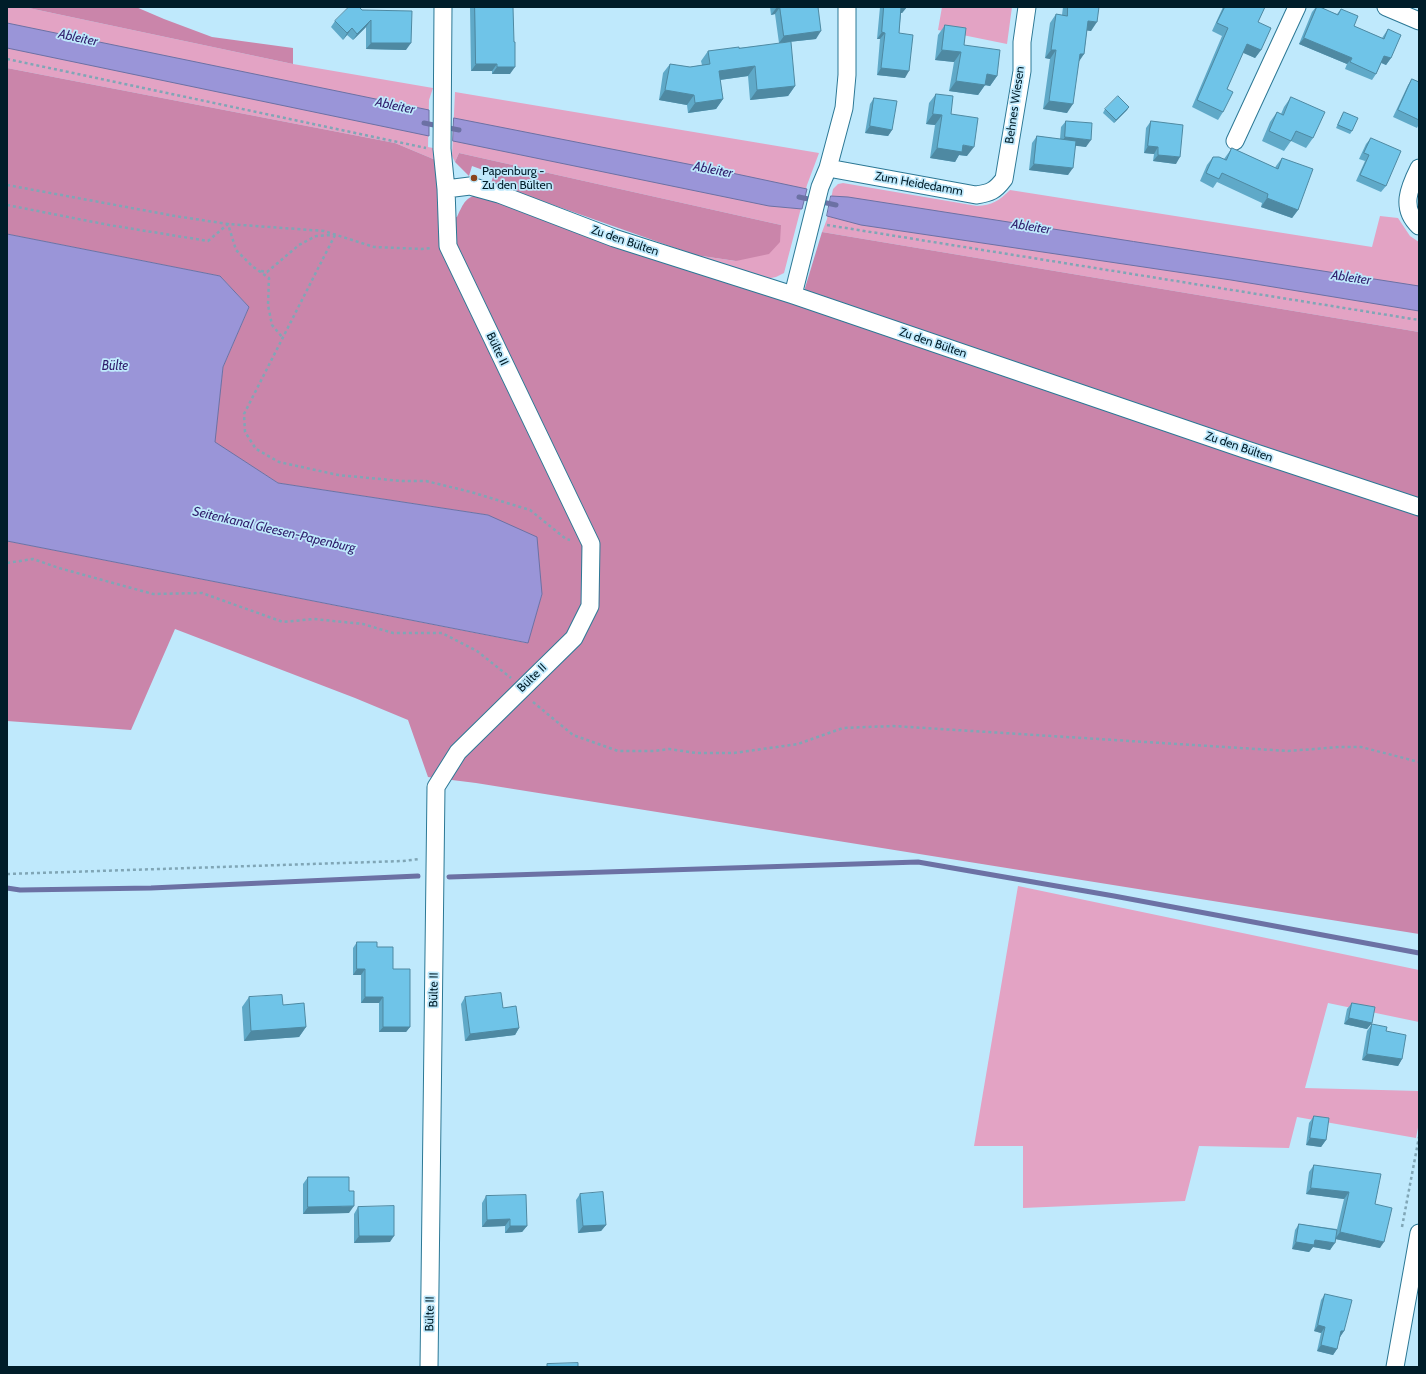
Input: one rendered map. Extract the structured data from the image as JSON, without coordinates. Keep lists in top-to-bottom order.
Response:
{
  "streets": {
    "street": [
      "Behnes Wiesen",
      "Zum Heidedamm",
      "Zu den Bülten",
      "Bülte II"
    ]
  },
  "crossings": [
    ["Behnes Wiesen", "Zum Heidedamm"],
    ["Zu den Bülten", "Bülte II"]
  ],
  "water": ["Ableiter", "Bülte", "Seitenkanal Gleesen-Papenburg"],
  "places": ["Papenburg - Zu den Bülten"]
}
